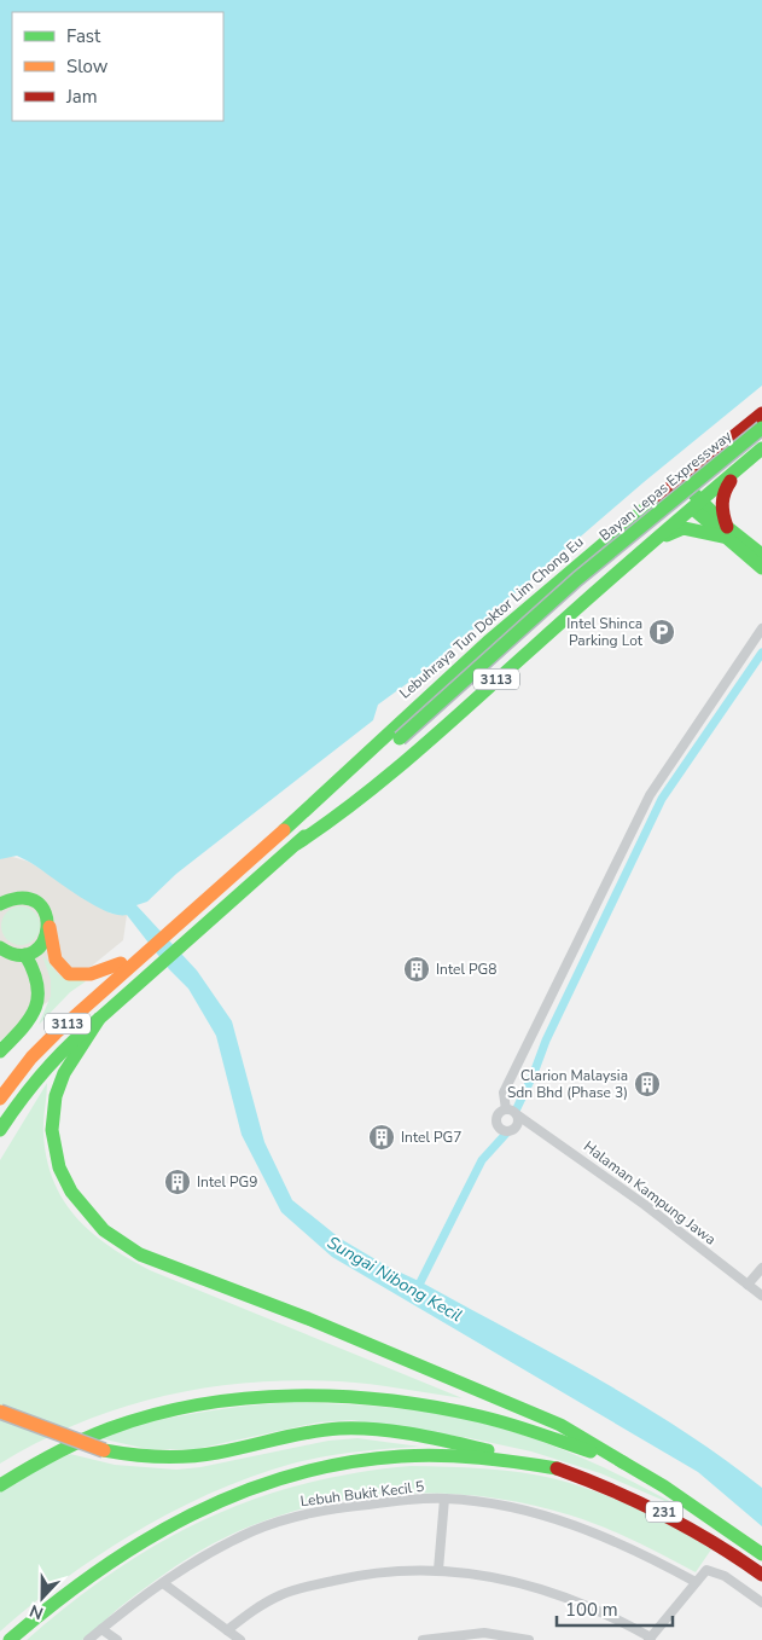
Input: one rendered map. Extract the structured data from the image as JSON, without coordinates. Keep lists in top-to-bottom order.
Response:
{
  "streets": {
    "main road": [
      "Bayan Lepas Expressway",
      "Lebuhraya Tun Doktor Lim Chong Eu",
      "3113",
      "231"
    ],
    "street": ["Halaman Kampung Jawa", "Lebuh Bukit Kecil 5"]
  },
  "crossings": [
    ["Bayan Lepas Expressway", "Lebuhraya Tun Doktor Lim Chong Eu"],
    ["Bayan Lepas Expressway", "3113"]
  ],
  "water": ["Sungai Nibong Kecil"],
  "places": {
    "parking": ["Intel Shinca Parking Lot"],
    "building": [
      "Intel PG8",
      "Clarion Malaysia Sdn Bhd (Phase 3)",
      "Intel PG7",
      "Intel PG9"
    ]
  },
  "legend": ["Fast", "Slow", "Jam"],
  "scale_bar": "100 m",
  "north": "bottom"
}
